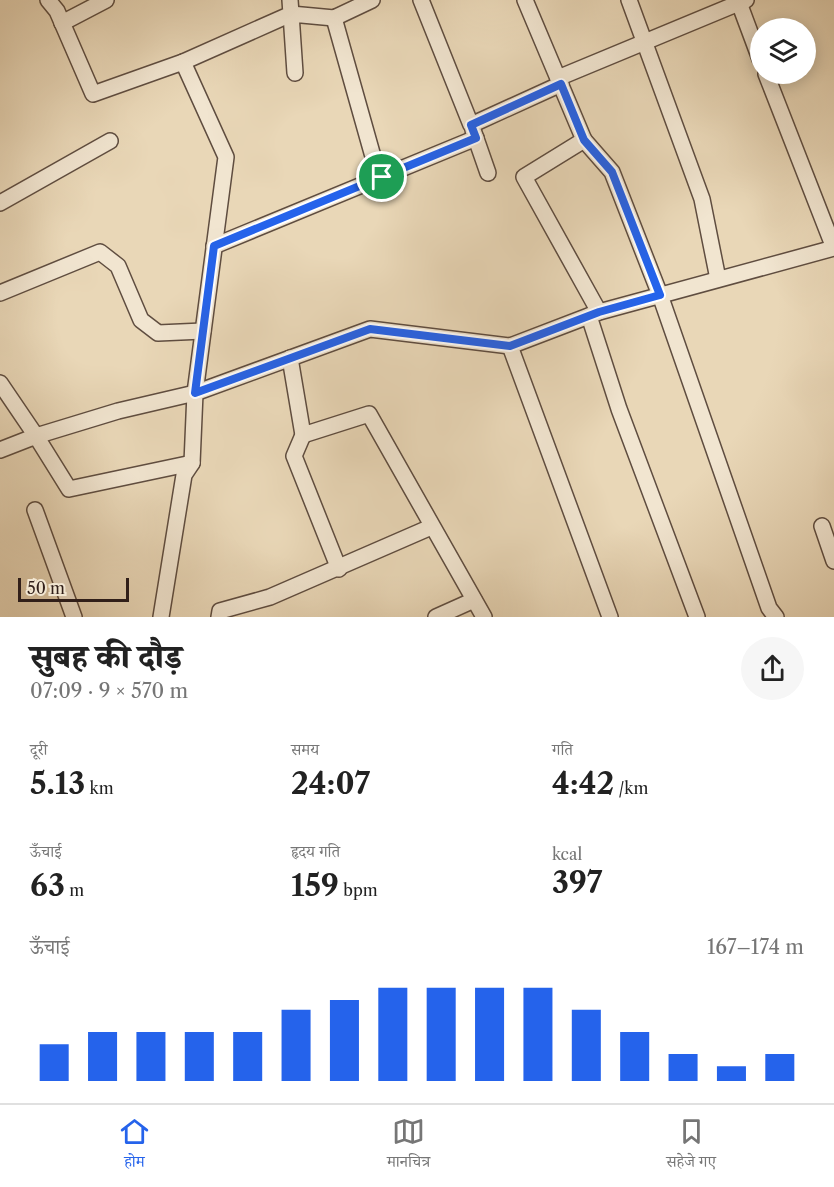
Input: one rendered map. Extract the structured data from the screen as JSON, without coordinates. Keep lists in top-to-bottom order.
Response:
{
  "scale_bar": "50 m",
  "page": {
    "scale": "50 m",
    "heading": ["सुबह की दौड़", "07:09 · 9 × 570 m"],
    "stats": [
      ["दूरी", "5.13 km"],
      ["समय", "24:07"],
      ["गति", "4:42 /km"],
      ["ऊँचाई", "63 m"],
      ["हृदय गति", "159 bpm"],
      ["kcal", "397"]
    ],
    "chart": ["ऊँचाई", "167–174 m"],
    "tabs": ["होम", "मानचित्र", "सहेजे गए"]
  }
}
